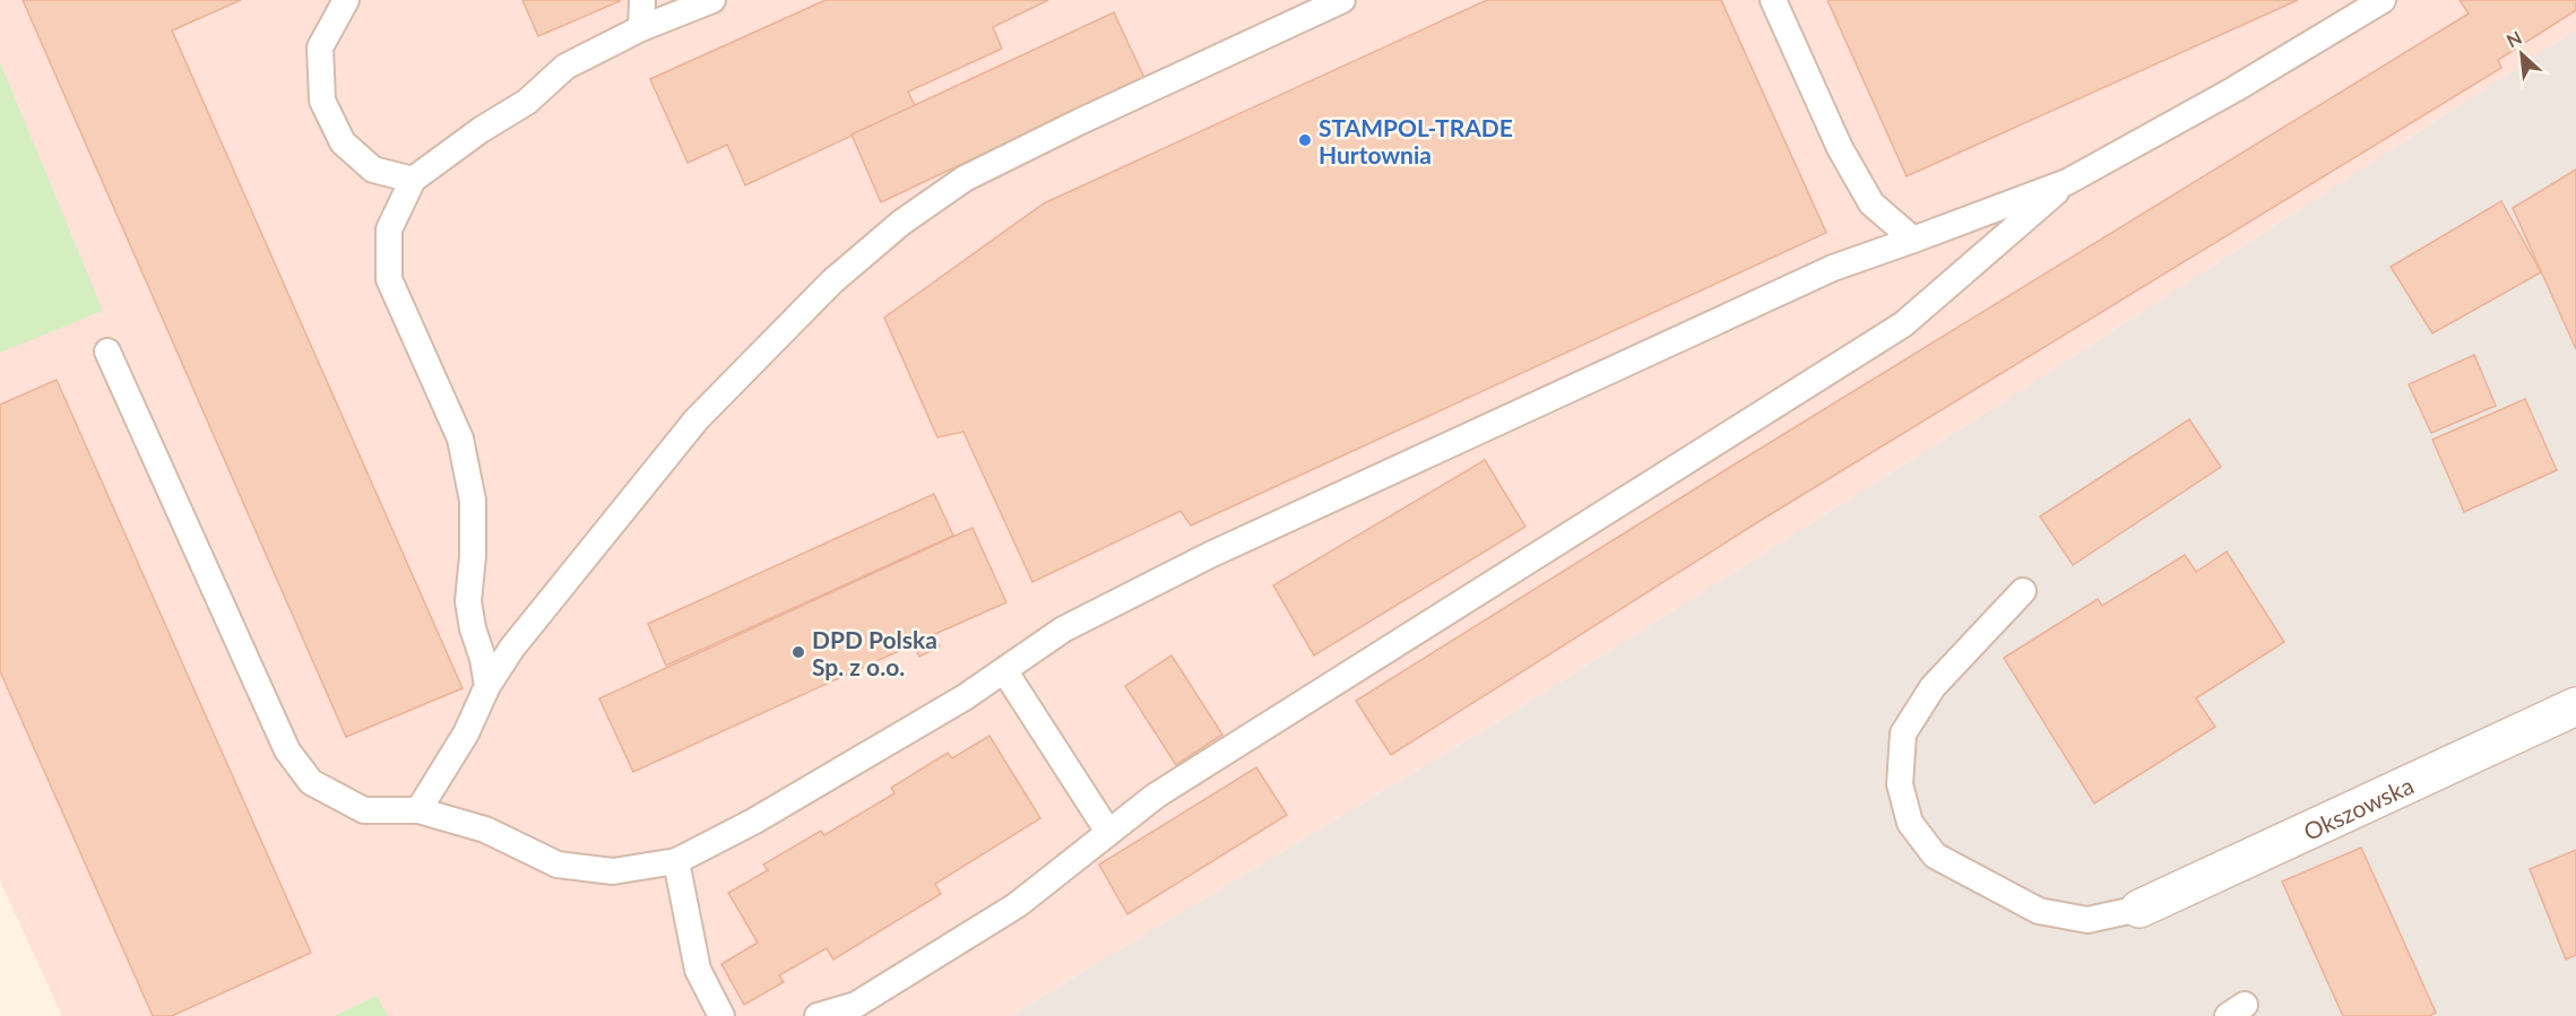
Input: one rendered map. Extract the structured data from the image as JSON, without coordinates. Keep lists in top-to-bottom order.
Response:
{
  "streets": {
    "street": ["Okszowska"]
  },
  "places": ["STAMPOL-TRADE Hurtownia", "DPD Polska Sp. z o.o."],
  "north": "top left"
}
